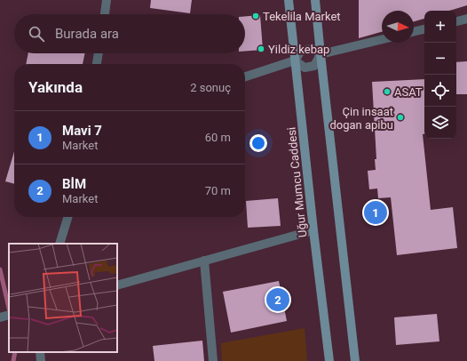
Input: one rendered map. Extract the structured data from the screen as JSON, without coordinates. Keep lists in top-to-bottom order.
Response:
{
  "streets": {
    "main road": ["Uğur Mumcu Caddesi"]
  },
  "places": [
    "Tekelila Market",
    "Yildiz kebap",
    "ASAT",
    "Çin insaat dogan apibu"
  ],
  "north": "right",
  "page": {
    "map_buttons": ["+", "−"],
    "search": "Burada ara",
    "heading": ["Yakında", "2 sonuç"],
    "list": [
      {
        "mark": "1",
        "name": "Mavi 7",
        "note": "Market",
        "value": "60 m"
      },
      {
        "mark": "2",
        "name": "BİM",
        "note": "Market",
        "value": "70 m"
      }
    ],
    "pins": ["1", "2"]
  }
}
